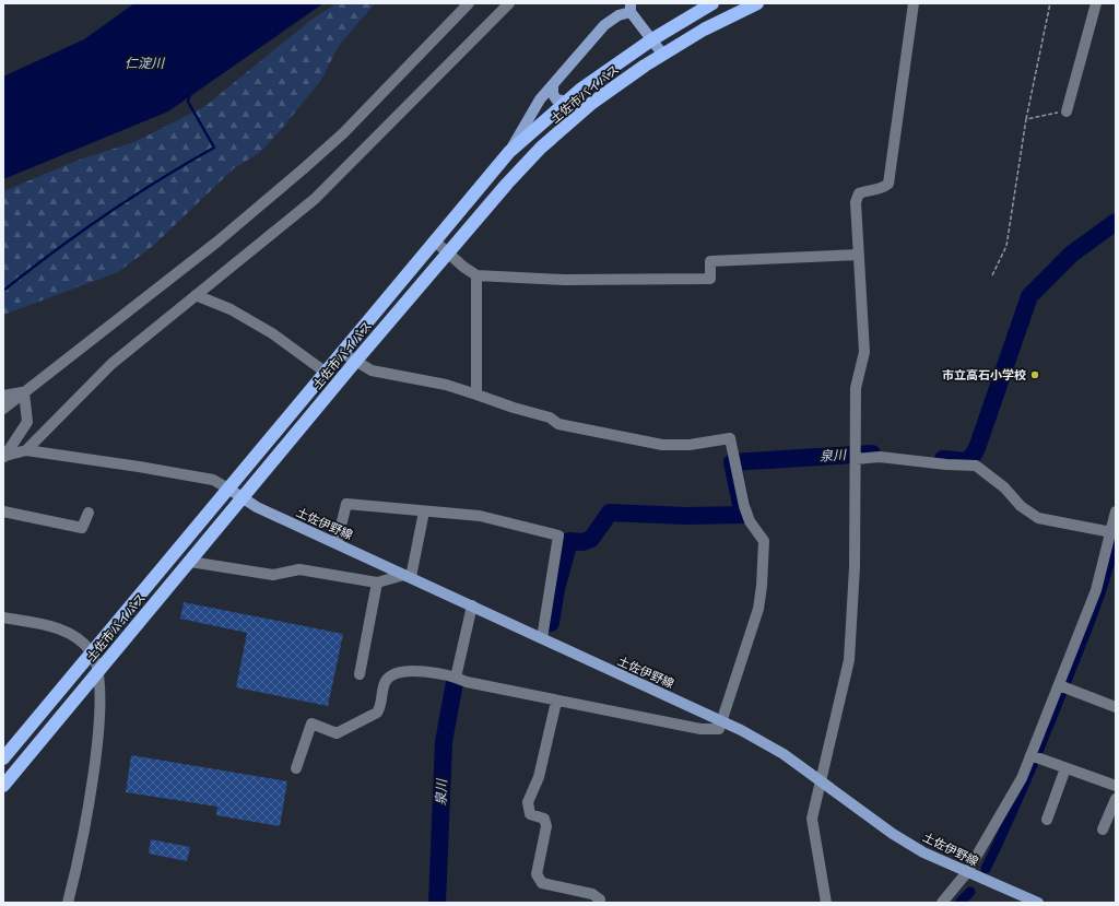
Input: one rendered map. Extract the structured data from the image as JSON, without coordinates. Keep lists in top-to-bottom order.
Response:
{
  "streets": {
    "highway": ["土佐市バイパス"],
    "main road": ["土佐伊野線"]
  },
  "crossings": [
    ["土佐市バイパス", "土佐伊野線"]
  ],
  "water": ["仁淀川", "泉川"],
  "places": ["市立高石小学校"]
}
